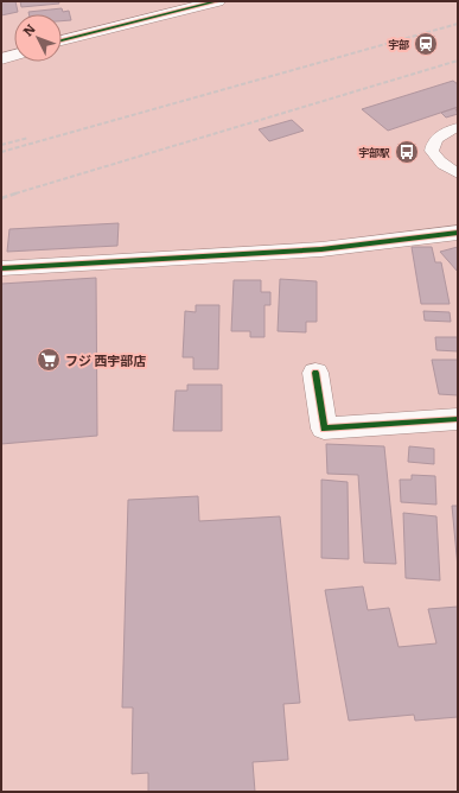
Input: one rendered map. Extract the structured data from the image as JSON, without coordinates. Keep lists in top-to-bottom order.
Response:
{
  "places": {
    "station": ["宇部"],
    "bus stop": ["宇部駅"],
    "supermarket": ["フジ 西宇部店"]
  },
  "north": "top left"
}
